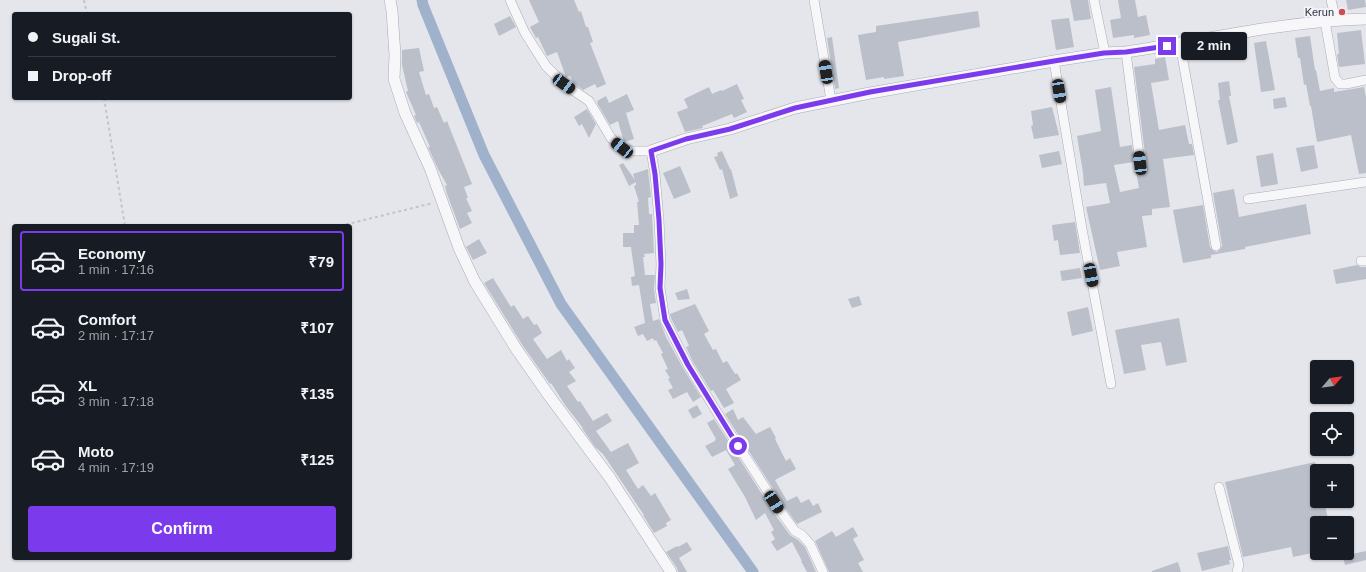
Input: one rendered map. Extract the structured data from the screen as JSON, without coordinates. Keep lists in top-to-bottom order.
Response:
{
  "places": ["Kerun"],
  "north": "top right",
  "page": {
    "banner": ["Sugali St.", "Drop-off"],
    "bubble": "2 min",
    "list": [
      {
        "name": "Economy",
        "note": "1 min · 17:16",
        "value": "₹79"
      },
      {
        "name": "Comfort",
        "note": "2 min · 17:17",
        "value": "₹107"
      },
      {
        "name": "XL",
        "note": "3 min · 17:18",
        "value": "₹135"
      },
      {
        "name": "Moto",
        "note": "4 min · 17:19",
        "value": "₹125"
      }
    ],
    "map_buttons": ["+", "−"],
    "buttons": "Confirm"
  }
}
